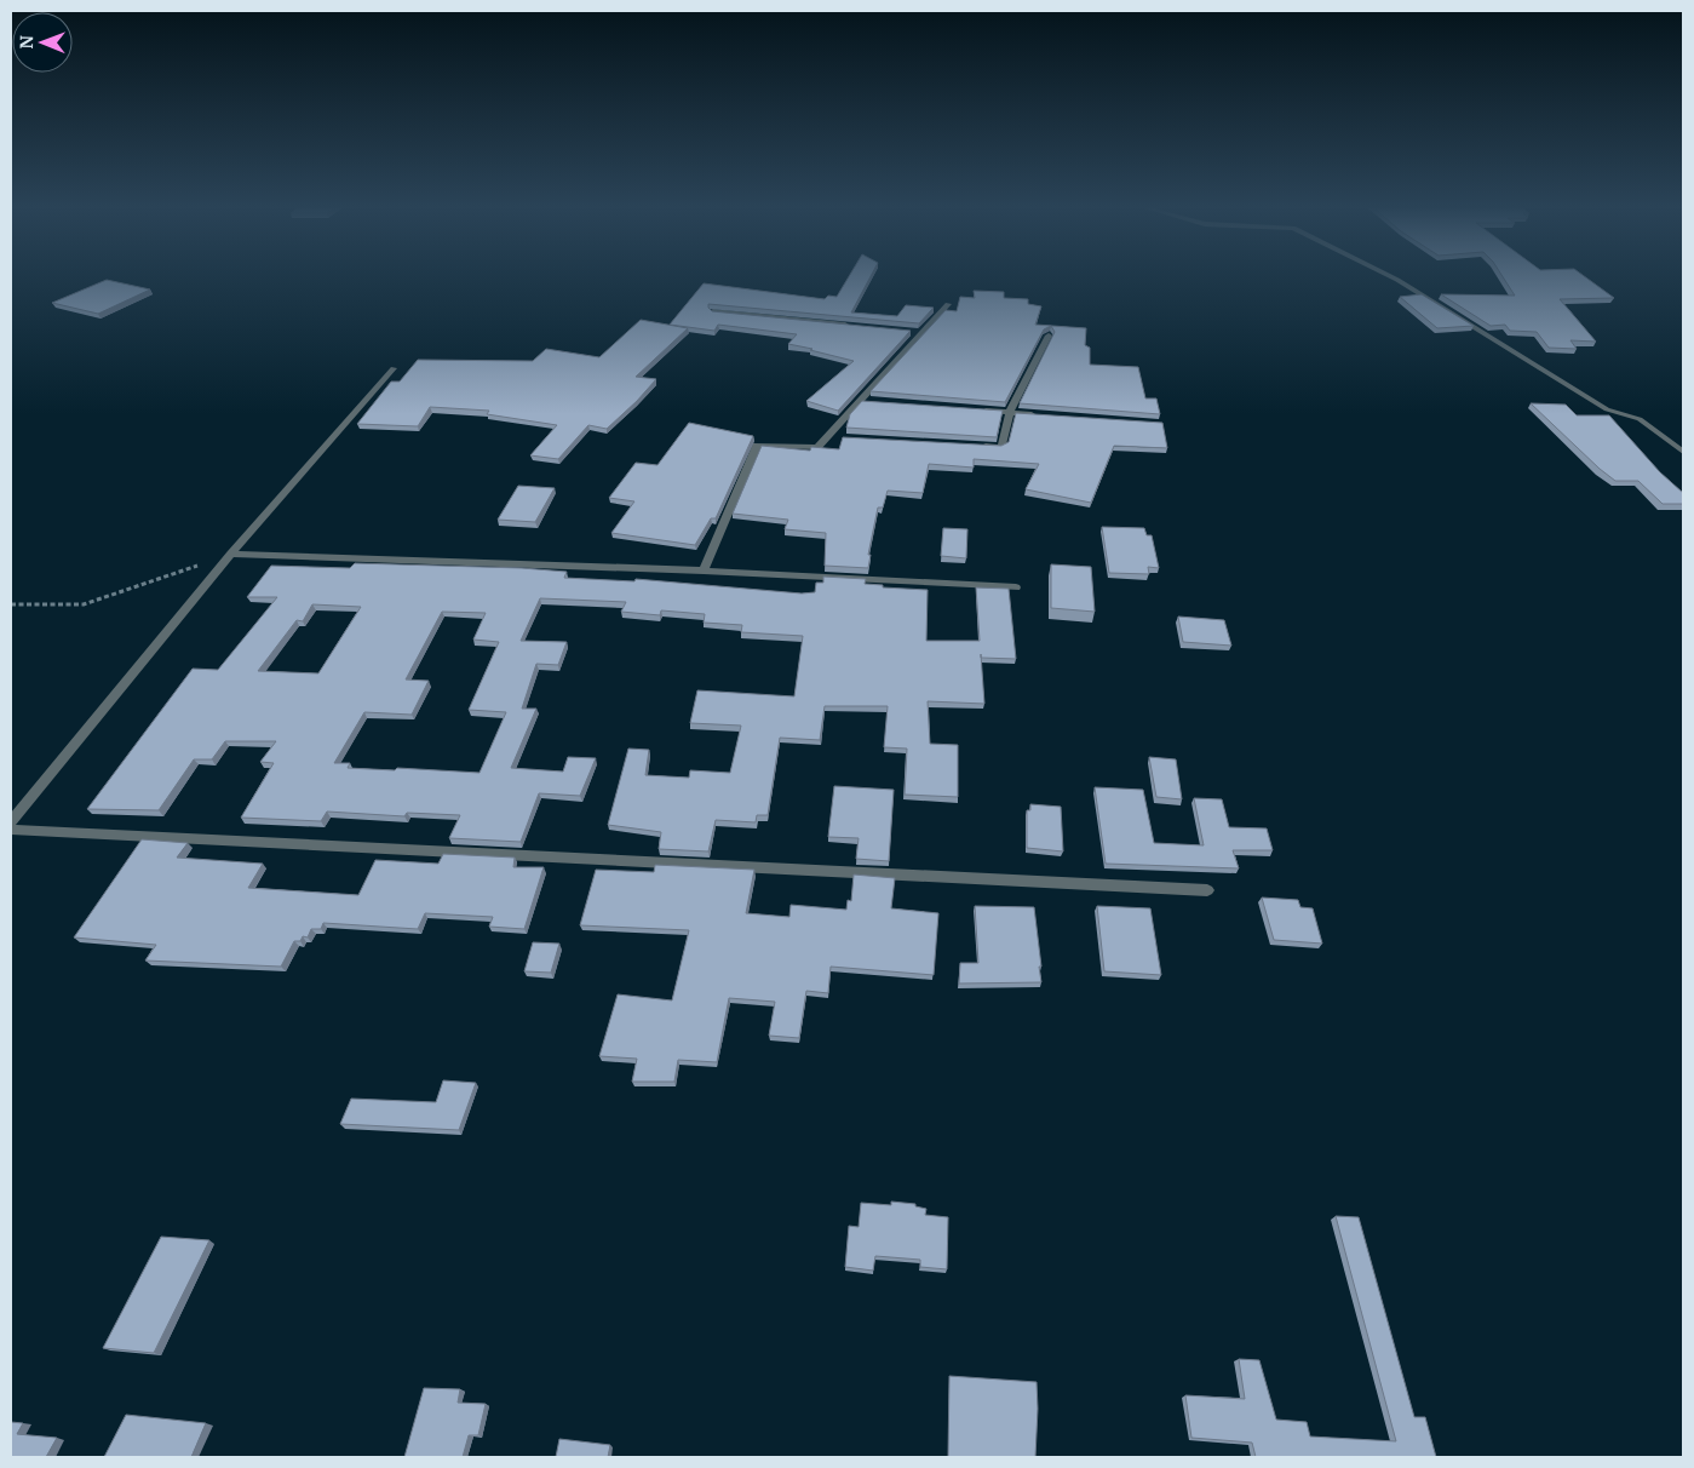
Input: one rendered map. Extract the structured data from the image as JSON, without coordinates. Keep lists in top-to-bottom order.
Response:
{
  "north": "left"
}
